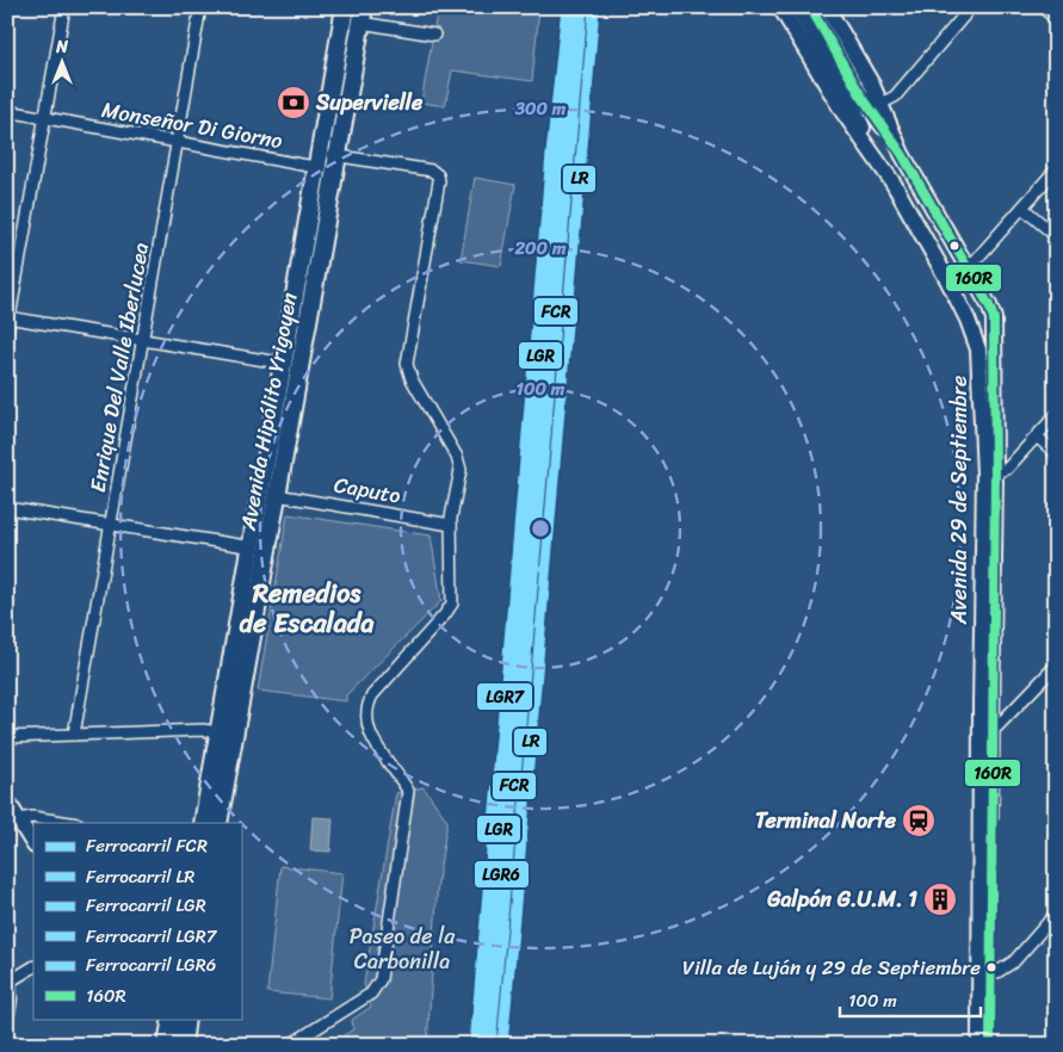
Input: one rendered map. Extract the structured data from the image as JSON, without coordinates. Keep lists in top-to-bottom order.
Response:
{
  "streets": {
    "main road": ["Avenida Hipólito Yrigoyen", "Avenida 29 de Septiembre"],
    "street": ["Monseñor Di Giorno", "Enrique Del Valle Iberlucea", "Caputo"]
  },
  "crossings": [
    ["Monseñor Di Giorno", "Enrique Del Valle Iberlucea"],
    ["Monseñor Di Giorno", "Avenida Hipólito Yrigoyen"],
    ["Monseñor Di Giorno", "Caputo"],
    ["Avenida Hipólito Yrigoyen", "Caputo"]
  ],
  "districts": ["Remedios de Escalada"],
  "parks": ["Paseo de la Carbonilla"],
  "places": {
    "bank": ["Supervielle"],
    "station": ["Terminal Norte"],
    "building": ["Galpón G.U.M. 1"],
    "other": ["Villa de Luján y 29 de Septiembre"]
  },
  "lines": [
    "rail line FCR",
    "rail line LGR",
    "rail line LGR7",
    "transit line 160R",
    "rail line LR",
    "rail line LGR6"
  ],
  "legend": [
    "Ferrocarril FCR",
    "Ferrocarril LR",
    "Ferrocarril LGR",
    "Ferrocarril LGR7",
    "Ferrocarril LGR6",
    "160R"
  ],
  "scale_bar": "100 m",
  "north": "top",
  "rings": ["300 m", "200 m", "100 m"]
}
